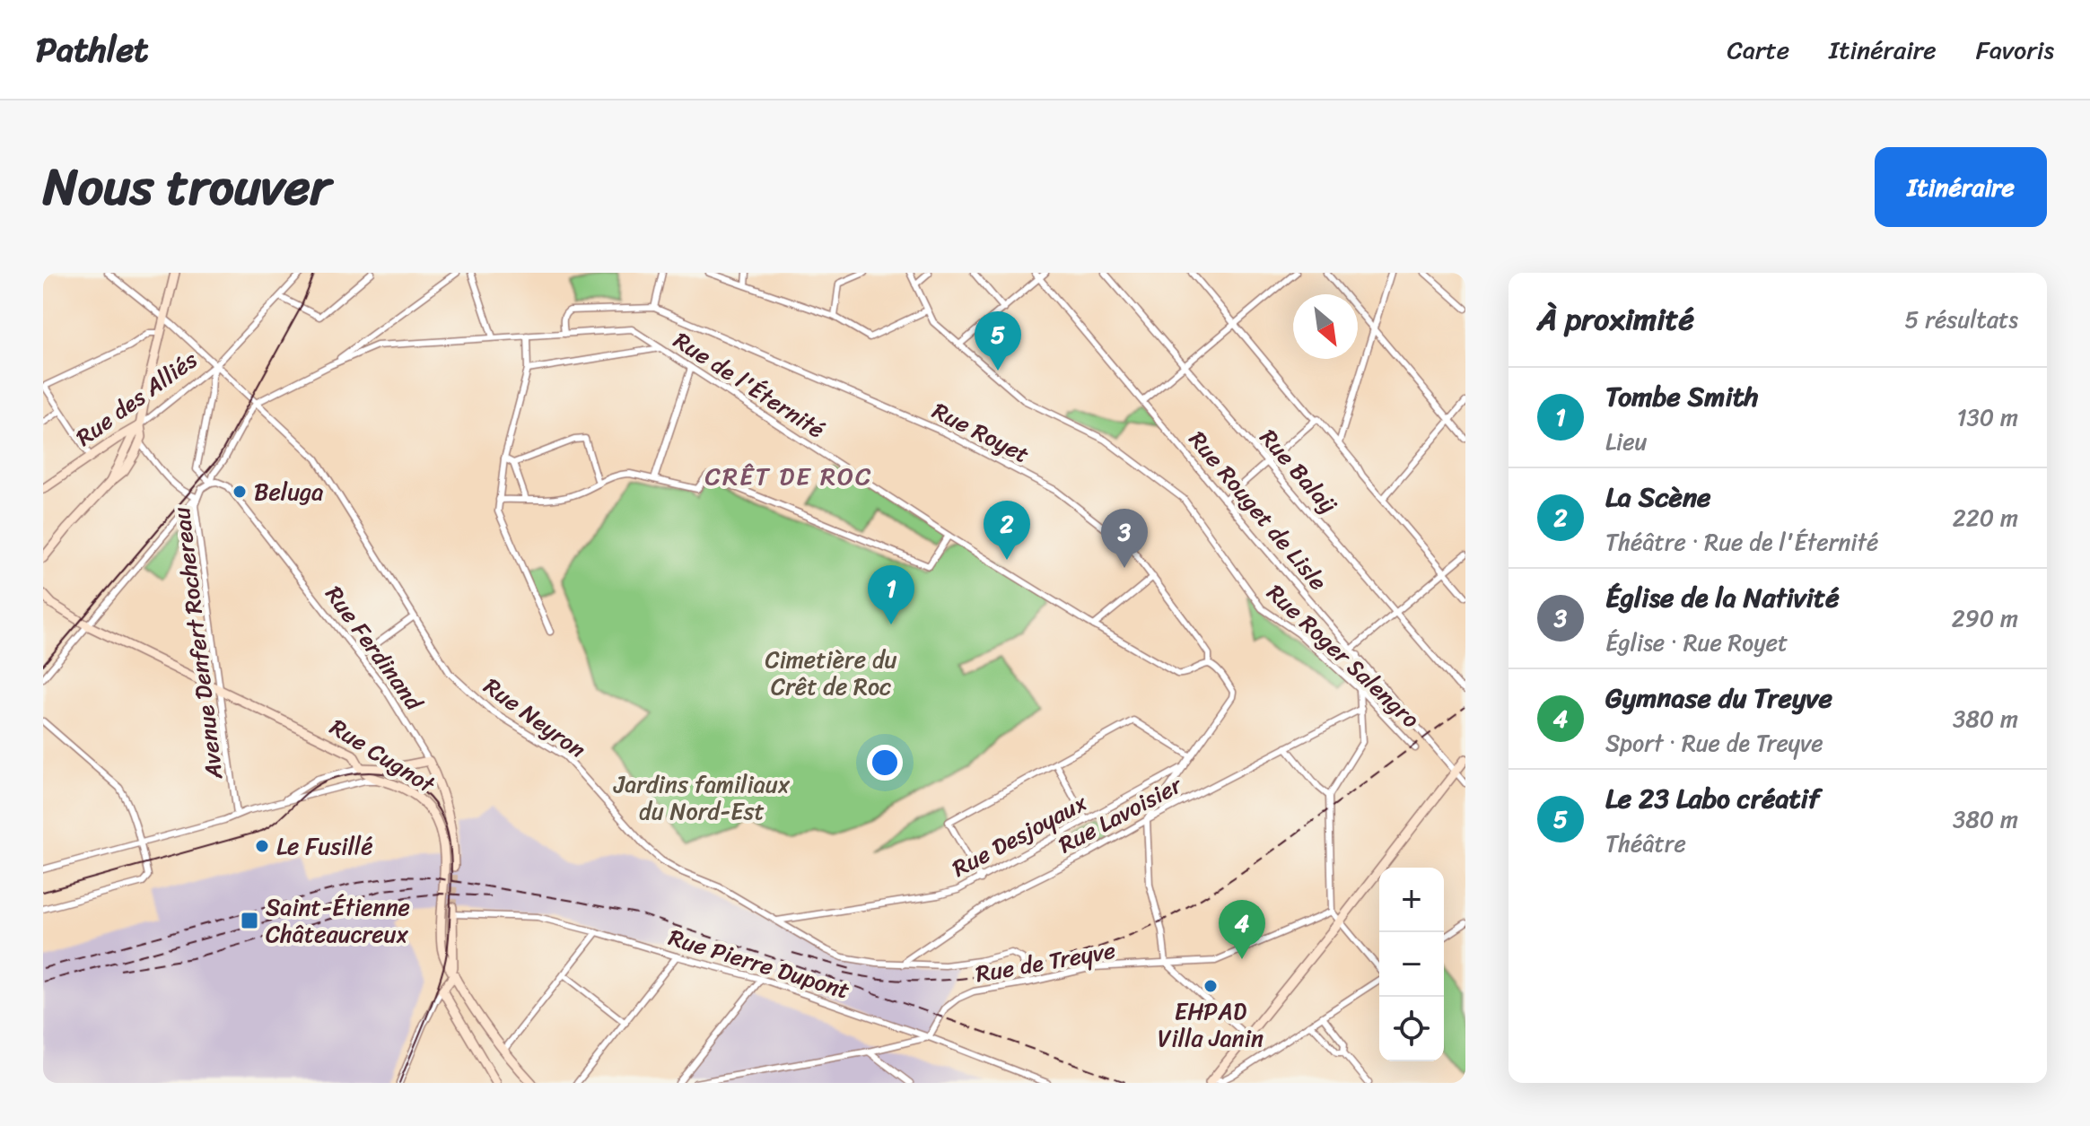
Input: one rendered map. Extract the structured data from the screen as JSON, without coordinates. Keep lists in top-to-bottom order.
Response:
{
  "streets": {
    "main road": ["Rue des Alliés", "Rue Ferdinand", "Rue Cugnot"],
    "street": [
      "Rue de l'Éternité",
      "Rue Royet",
      "Rue Balaÿ",
      "Rue Rouget de Lisle",
      "Avenue Denfert Rochereau",
      "Rue Roger Salengro",
      "Rue Neyron",
      "Rue Lavoisier",
      "Rue Desjoyaux",
      "Rue de Treyve",
      "Rue Pierre Dupont"
    ]
  },
  "crossings": [
    ["Rue de l'Éternité", "Rue Royet"],
    ["Rue des Alliés", "Rue Neyron"],
    ["Avenue Denfert Rochereau", "Rue Ferdinand"],
    ["Avenue Denfert Rochereau", "Rue Neyron"],
    ["Avenue Denfert Rochereau", "Rue Cugnot"],
    ["Rue Neyron", "Rue Lavoisier"],
    ["Rue Neyron", "Rue Desjoyaux"],
    ["Rue Neyron", "Rue de Treyve"],
    ["Rue de Treyve", "Rue Pierre Dupont"]
  ],
  "districts": ["CRÊT DE ROC"],
  "parks": ["Cimetière du Crêt de Roc", "Jardins familiaux du Nord-Est"],
  "places": {
    "other": ["Beluga", "Le Fusillé", "EHPAD Villa Janin"],
    "transit": ["Saint-Étienne Châteaucreux"]
  },
  "north": "bottom right",
  "page": {
    "header": "Pathlet",
    "nav": ["Carte", "Itinéraire", "Favoris"],
    "title": "Nous trouver",
    "buttons": "Itinéraire",
    "heading": ["À proximité", "5 résultats"],
    "pins": [
      "5",
      "2",
      "3",
      "1",
      "4"
    ],
    "list": [
      {
        "mark": "1",
        "name": "Tombe Smith",
        "note": "Lieu",
        "value": "130 m"
      },
      {
        "mark": "2",
        "name": "La Scène",
        "note": "Théâtre · Rue de l'Éternité",
        "value": "220 m"
      },
      {
        "mark": "3",
        "name": "Église de la Nativité",
        "note": "Église · Rue Royet",
        "value": "290 m"
      },
      {
        "mark": "4",
        "name": "Gymnase du Treyve",
        "note": "Sport · Rue de Treyve",
        "value": "380 m"
      },
      {
        "mark": "5",
        "name": "Le 23 Labo créatif",
        "note": "Théâtre",
        "value": "380 m"
      }
    ],
    "map_buttons": ["+", "−"]
  }
}
